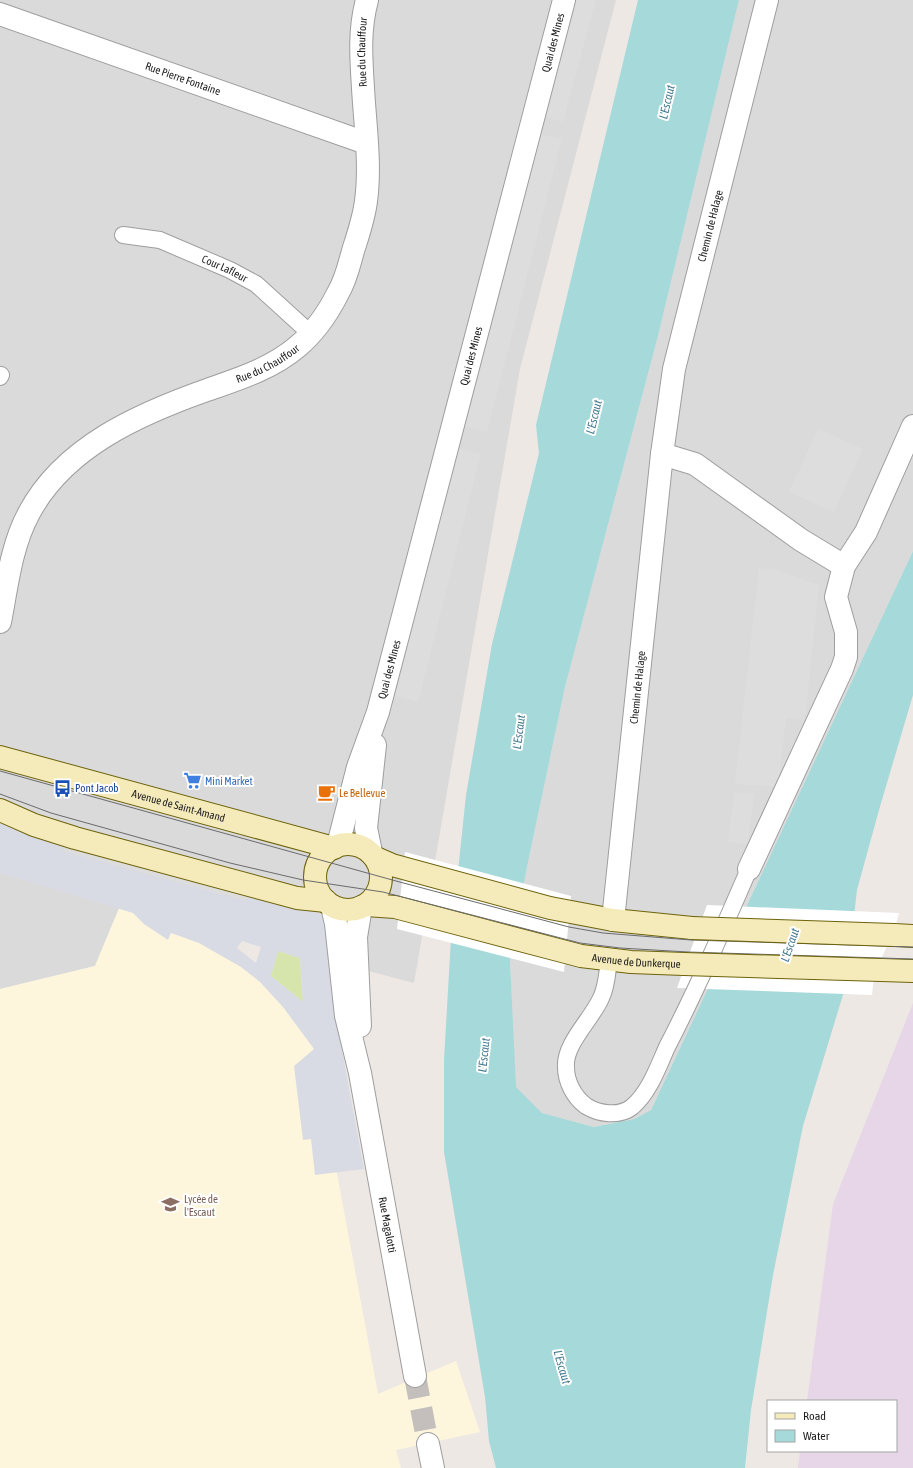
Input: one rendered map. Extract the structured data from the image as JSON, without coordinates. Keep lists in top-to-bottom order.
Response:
{
  "streets": {
    "main road": ["Avenue de Saint-Amand", "Avenue de Dunkerque"],
    "street": [
      "Quai des Mines",
      "Rue du Chauffour",
      "Rue Pierre Fontaine",
      "Chemin de Halage",
      "Rue Magalotti"
    ],
    "lane": ["Cour Lafleur"]
  },
  "crossings": [
    ["Quai des Mines", "Avenue de Saint-Amand"],
    ["Quai des Mines", "Avenue de Dunkerque"],
    ["Quai des Mines", "Rue Magalotti"],
    ["Rue du Chauffour", "Rue Pierre Fontaine"],
    ["Rue du Chauffour", "Cour Lafleur"],
    ["Avenue de Saint-Amand", "Avenue de Dunkerque"],
    ["Avenue de Saint-Amand", "Rue Magalotti"],
    ["Avenue de Dunkerque", "Rue Magalotti"]
  ],
  "water": ["L'Escaut"],
  "places": {
    "supermarket": ["Mini Market"],
    "bus stop": ["Pont Jacob"],
    "cafe": ["Le Bellevue"],
    "school or university": ["Lycée de l'Escaut"]
  },
  "legend": ["Road", "Water"]
}
